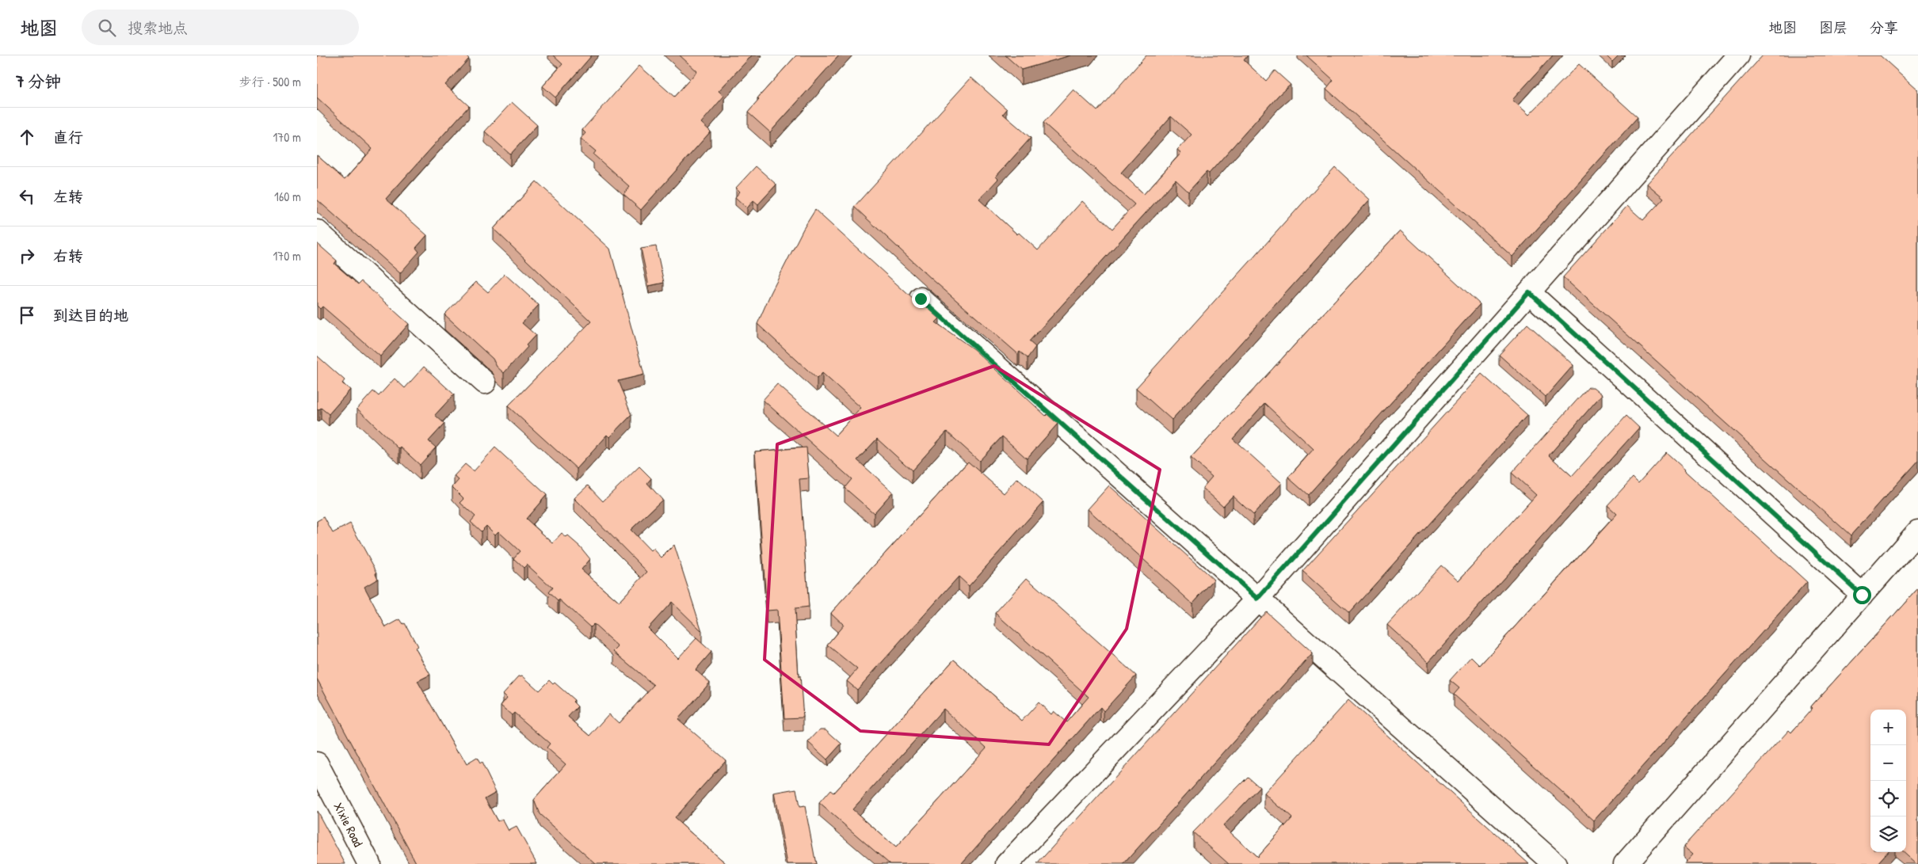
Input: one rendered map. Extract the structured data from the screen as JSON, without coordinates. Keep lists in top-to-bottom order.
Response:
{
  "streets": {
    "street": ["Xixie Road"]
  },
  "page": {
    "header": "地图",
    "search": "搜索地点",
    "nav": ["地图", "图层", "分享"],
    "heading": ["7 分钟", "步行 · 500 m"],
    "list": [
      ["直行", "170 m"],
      ["左转", "160 m"],
      ["右转", "170 m"],
      "到达目的地"
    ],
    "map_buttons": ["+", "−"]
  }
}
